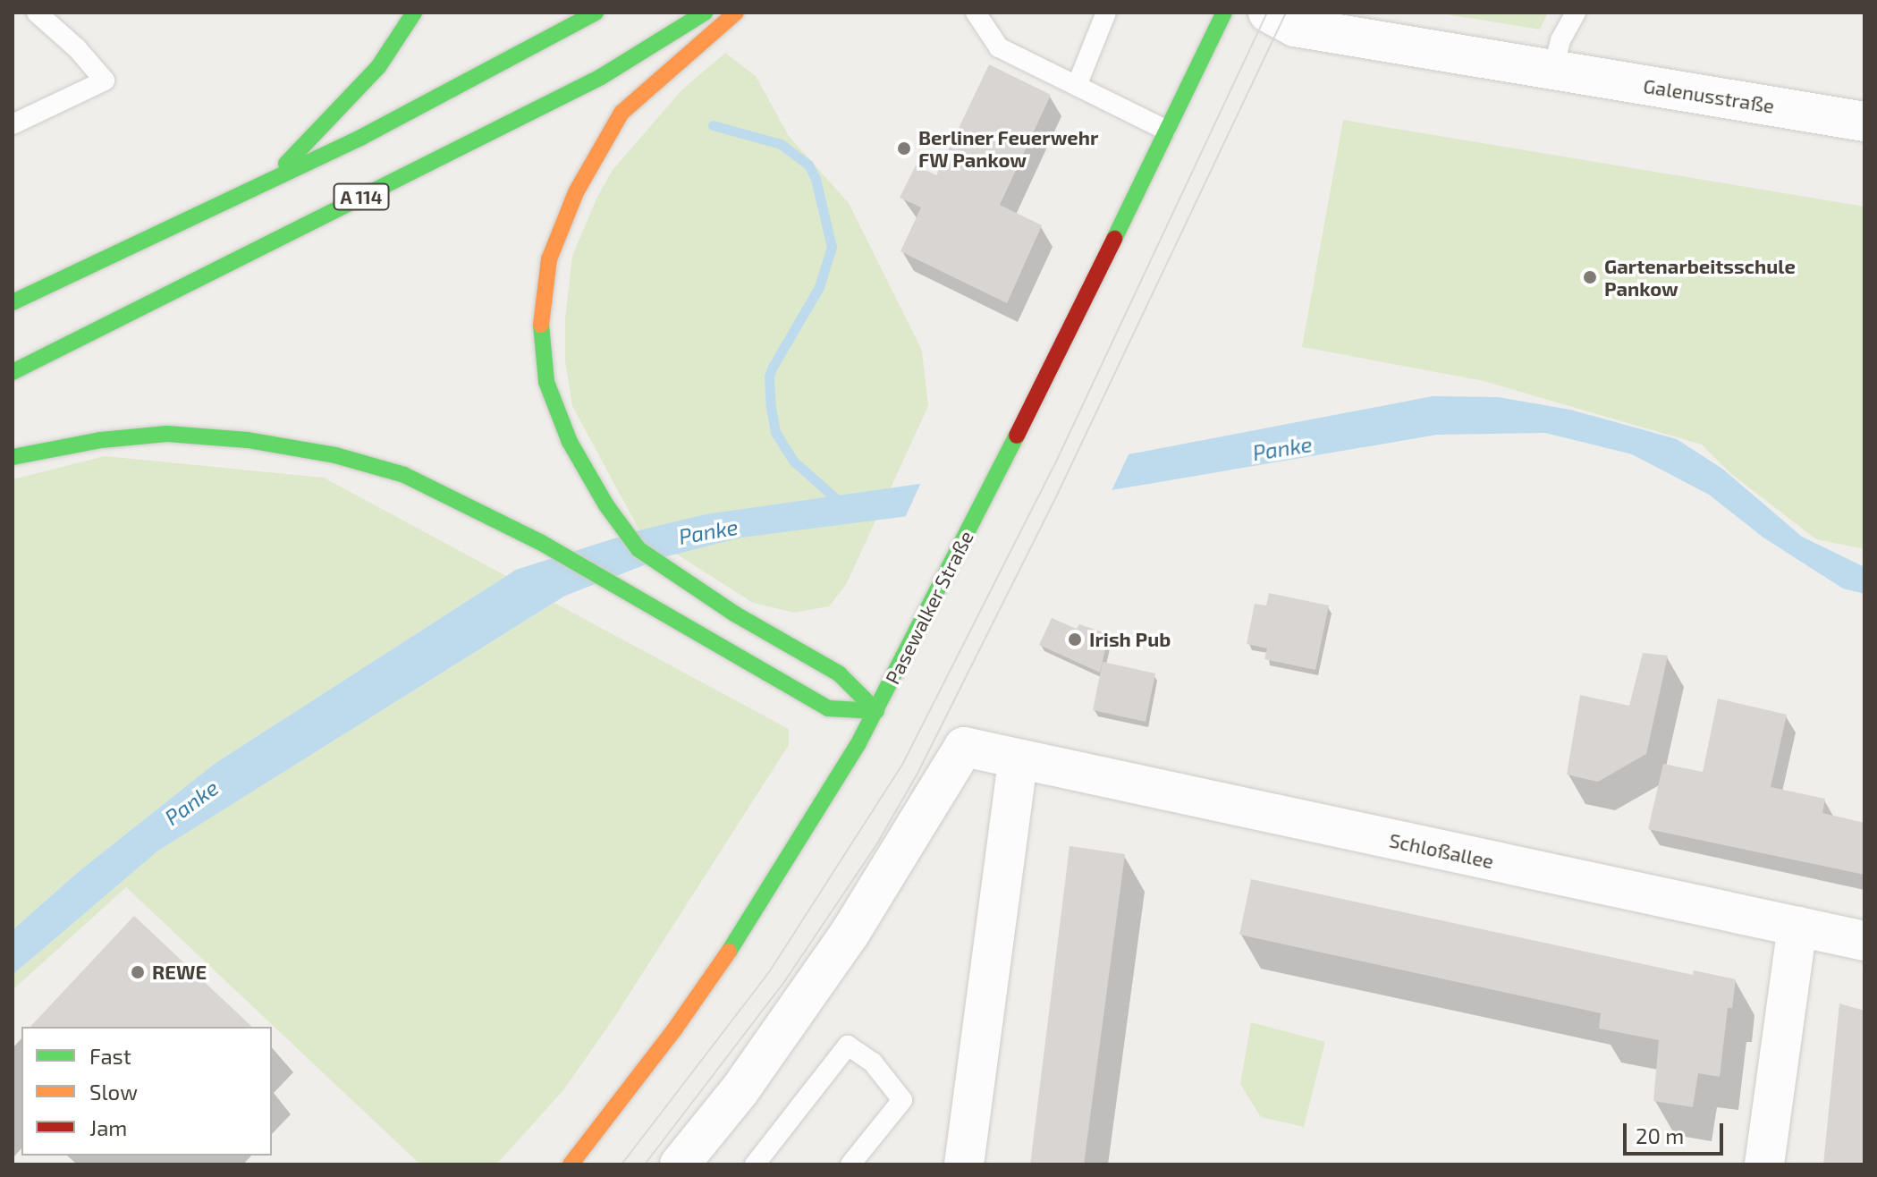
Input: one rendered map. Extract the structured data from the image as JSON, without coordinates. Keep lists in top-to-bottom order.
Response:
{
  "streets": {
    "main road": ["A 114", "Pasewalker Straße"],
    "street": ["Galenusstraße", "Schloßallee"]
  },
  "water": ["Panke"],
  "places": [
    "Berliner Feuerwehr FW Pankow",
    "Gartenarbeitsschule Pankow",
    "Irish Pub",
    "REWE"
  ],
  "legend": ["Fast", "Slow", "Jam"],
  "scale_bar": "20 m"
}
